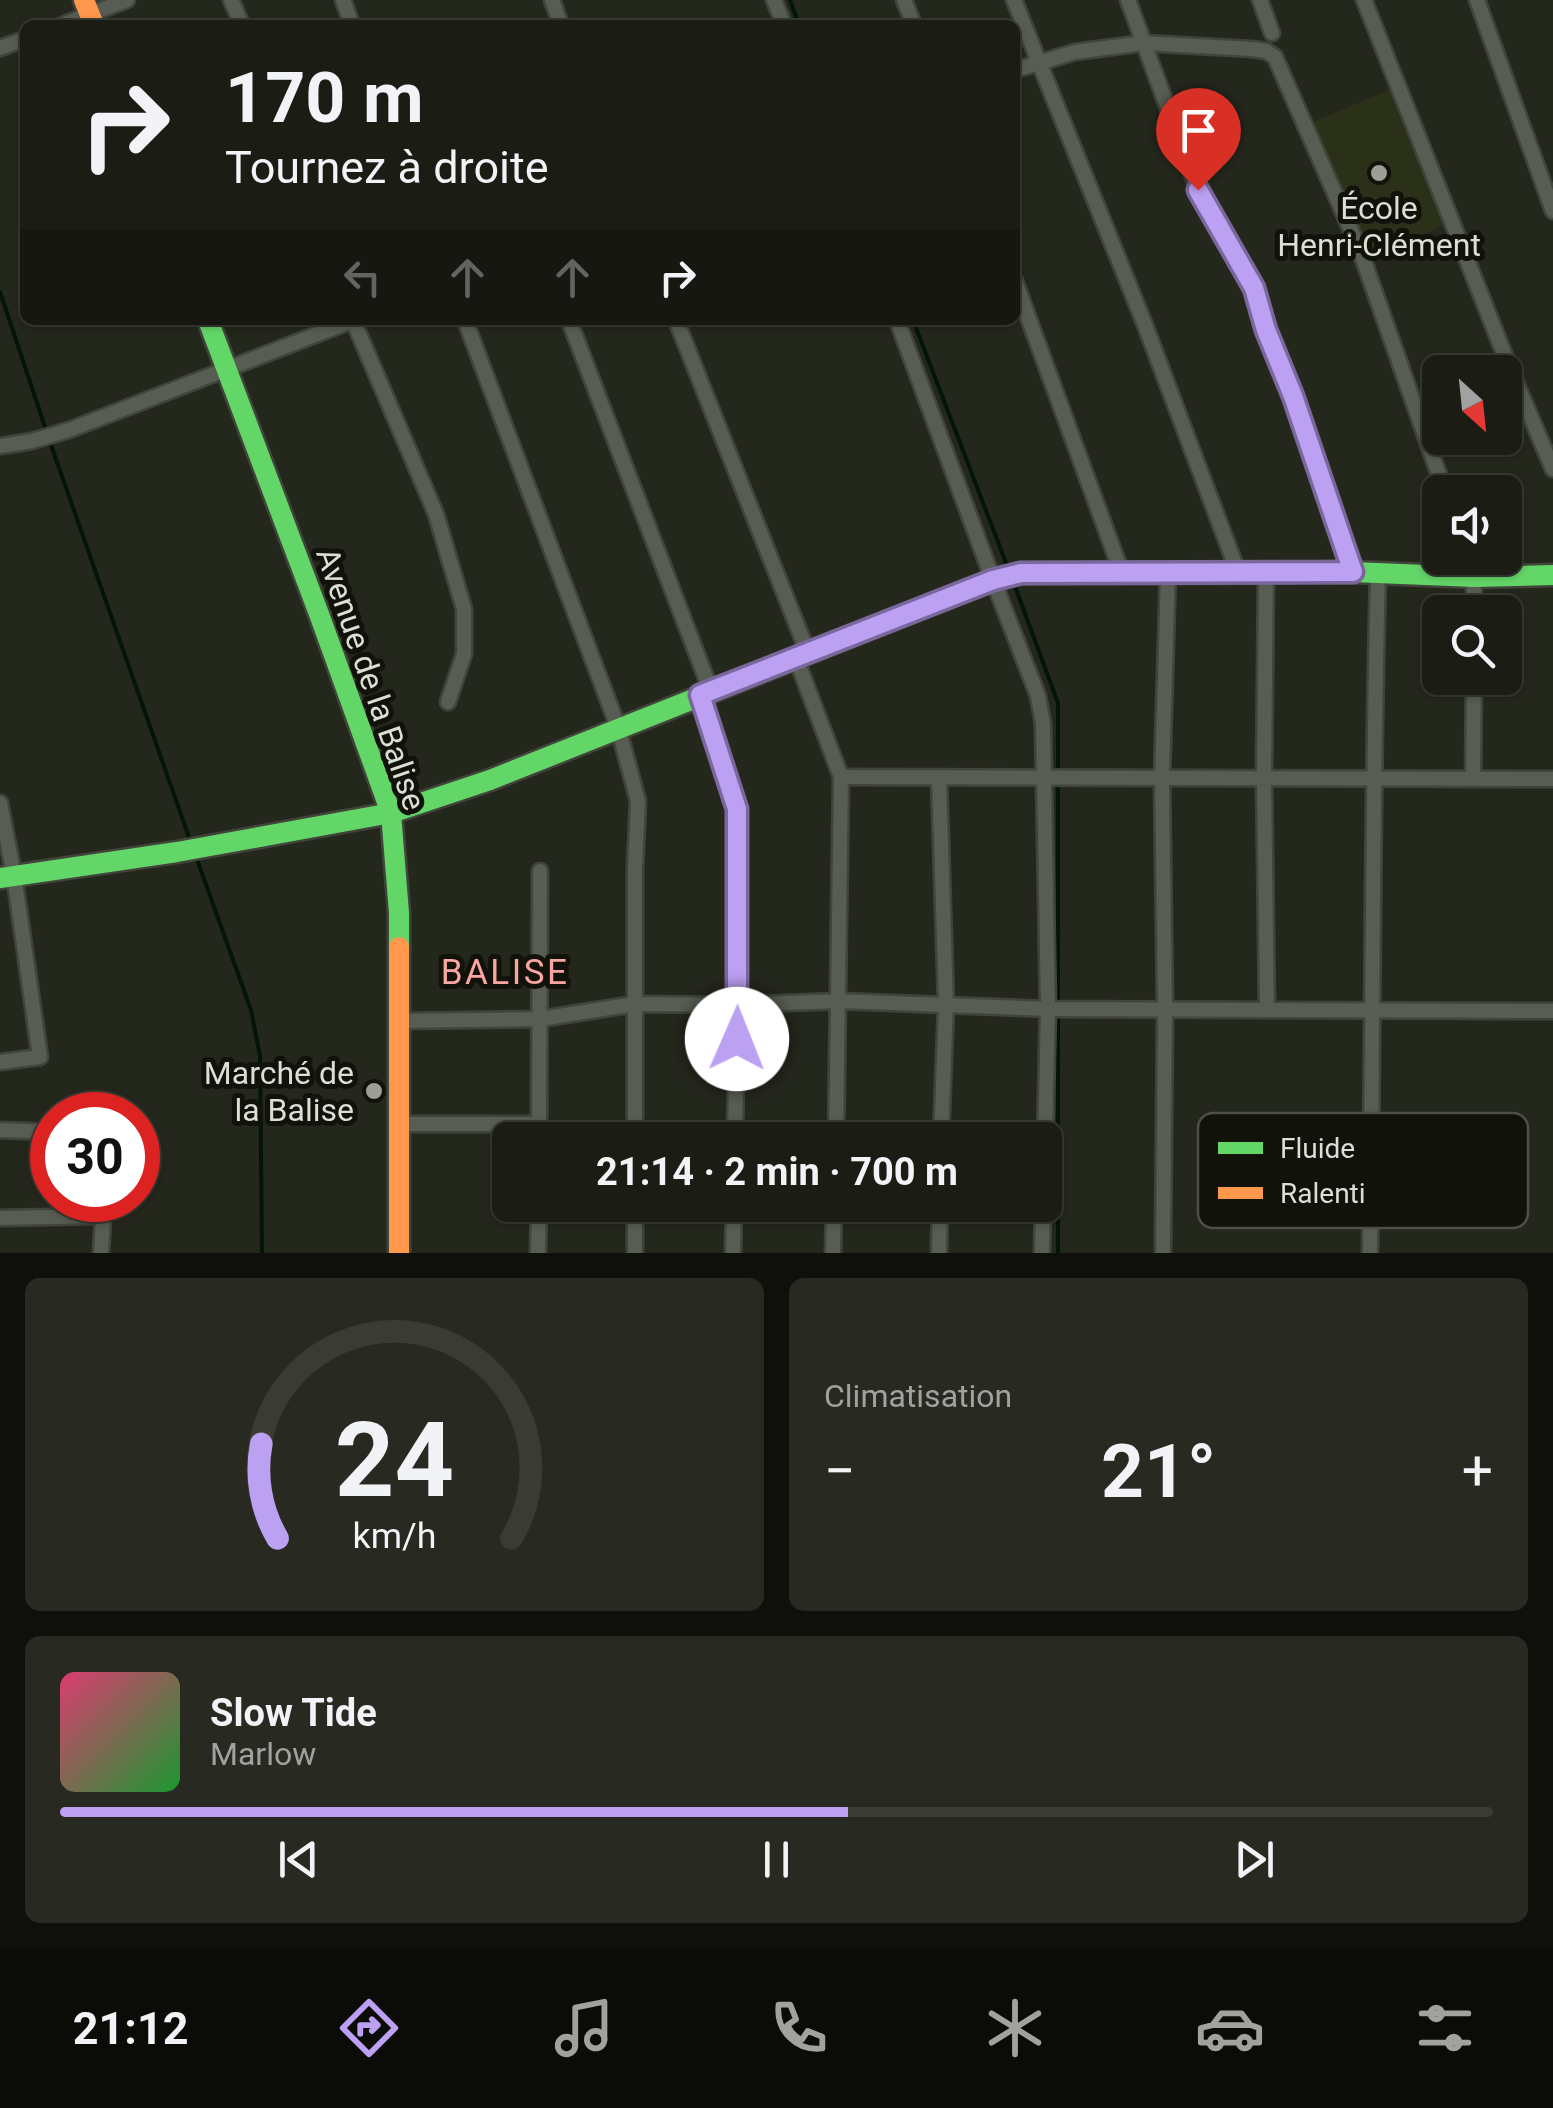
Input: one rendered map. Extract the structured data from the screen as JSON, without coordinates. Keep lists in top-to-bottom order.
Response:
{
  "streets": {
    "street": ["Avenue de la Balise"]
  },
  "districts": ["BALISE"],
  "places": ["École Henri-Clément", "Marché de la Balise"],
  "legend": ["Fluide", "Ralenti"],
  "north": "bottom right",
  "page": {
    "turn": ["170 m", "Tournez à droite"],
    "limit": "30",
    "trip": "21:14 · 2 min · 700 m",
    "tile": "Climatisation",
    "heat": ["−", "21°", "+"],
    "song": ["Slow Tide", "Marlow"],
    "tabs": "21:12",
    "gauge": ["24", "km/h"]
  }
}
